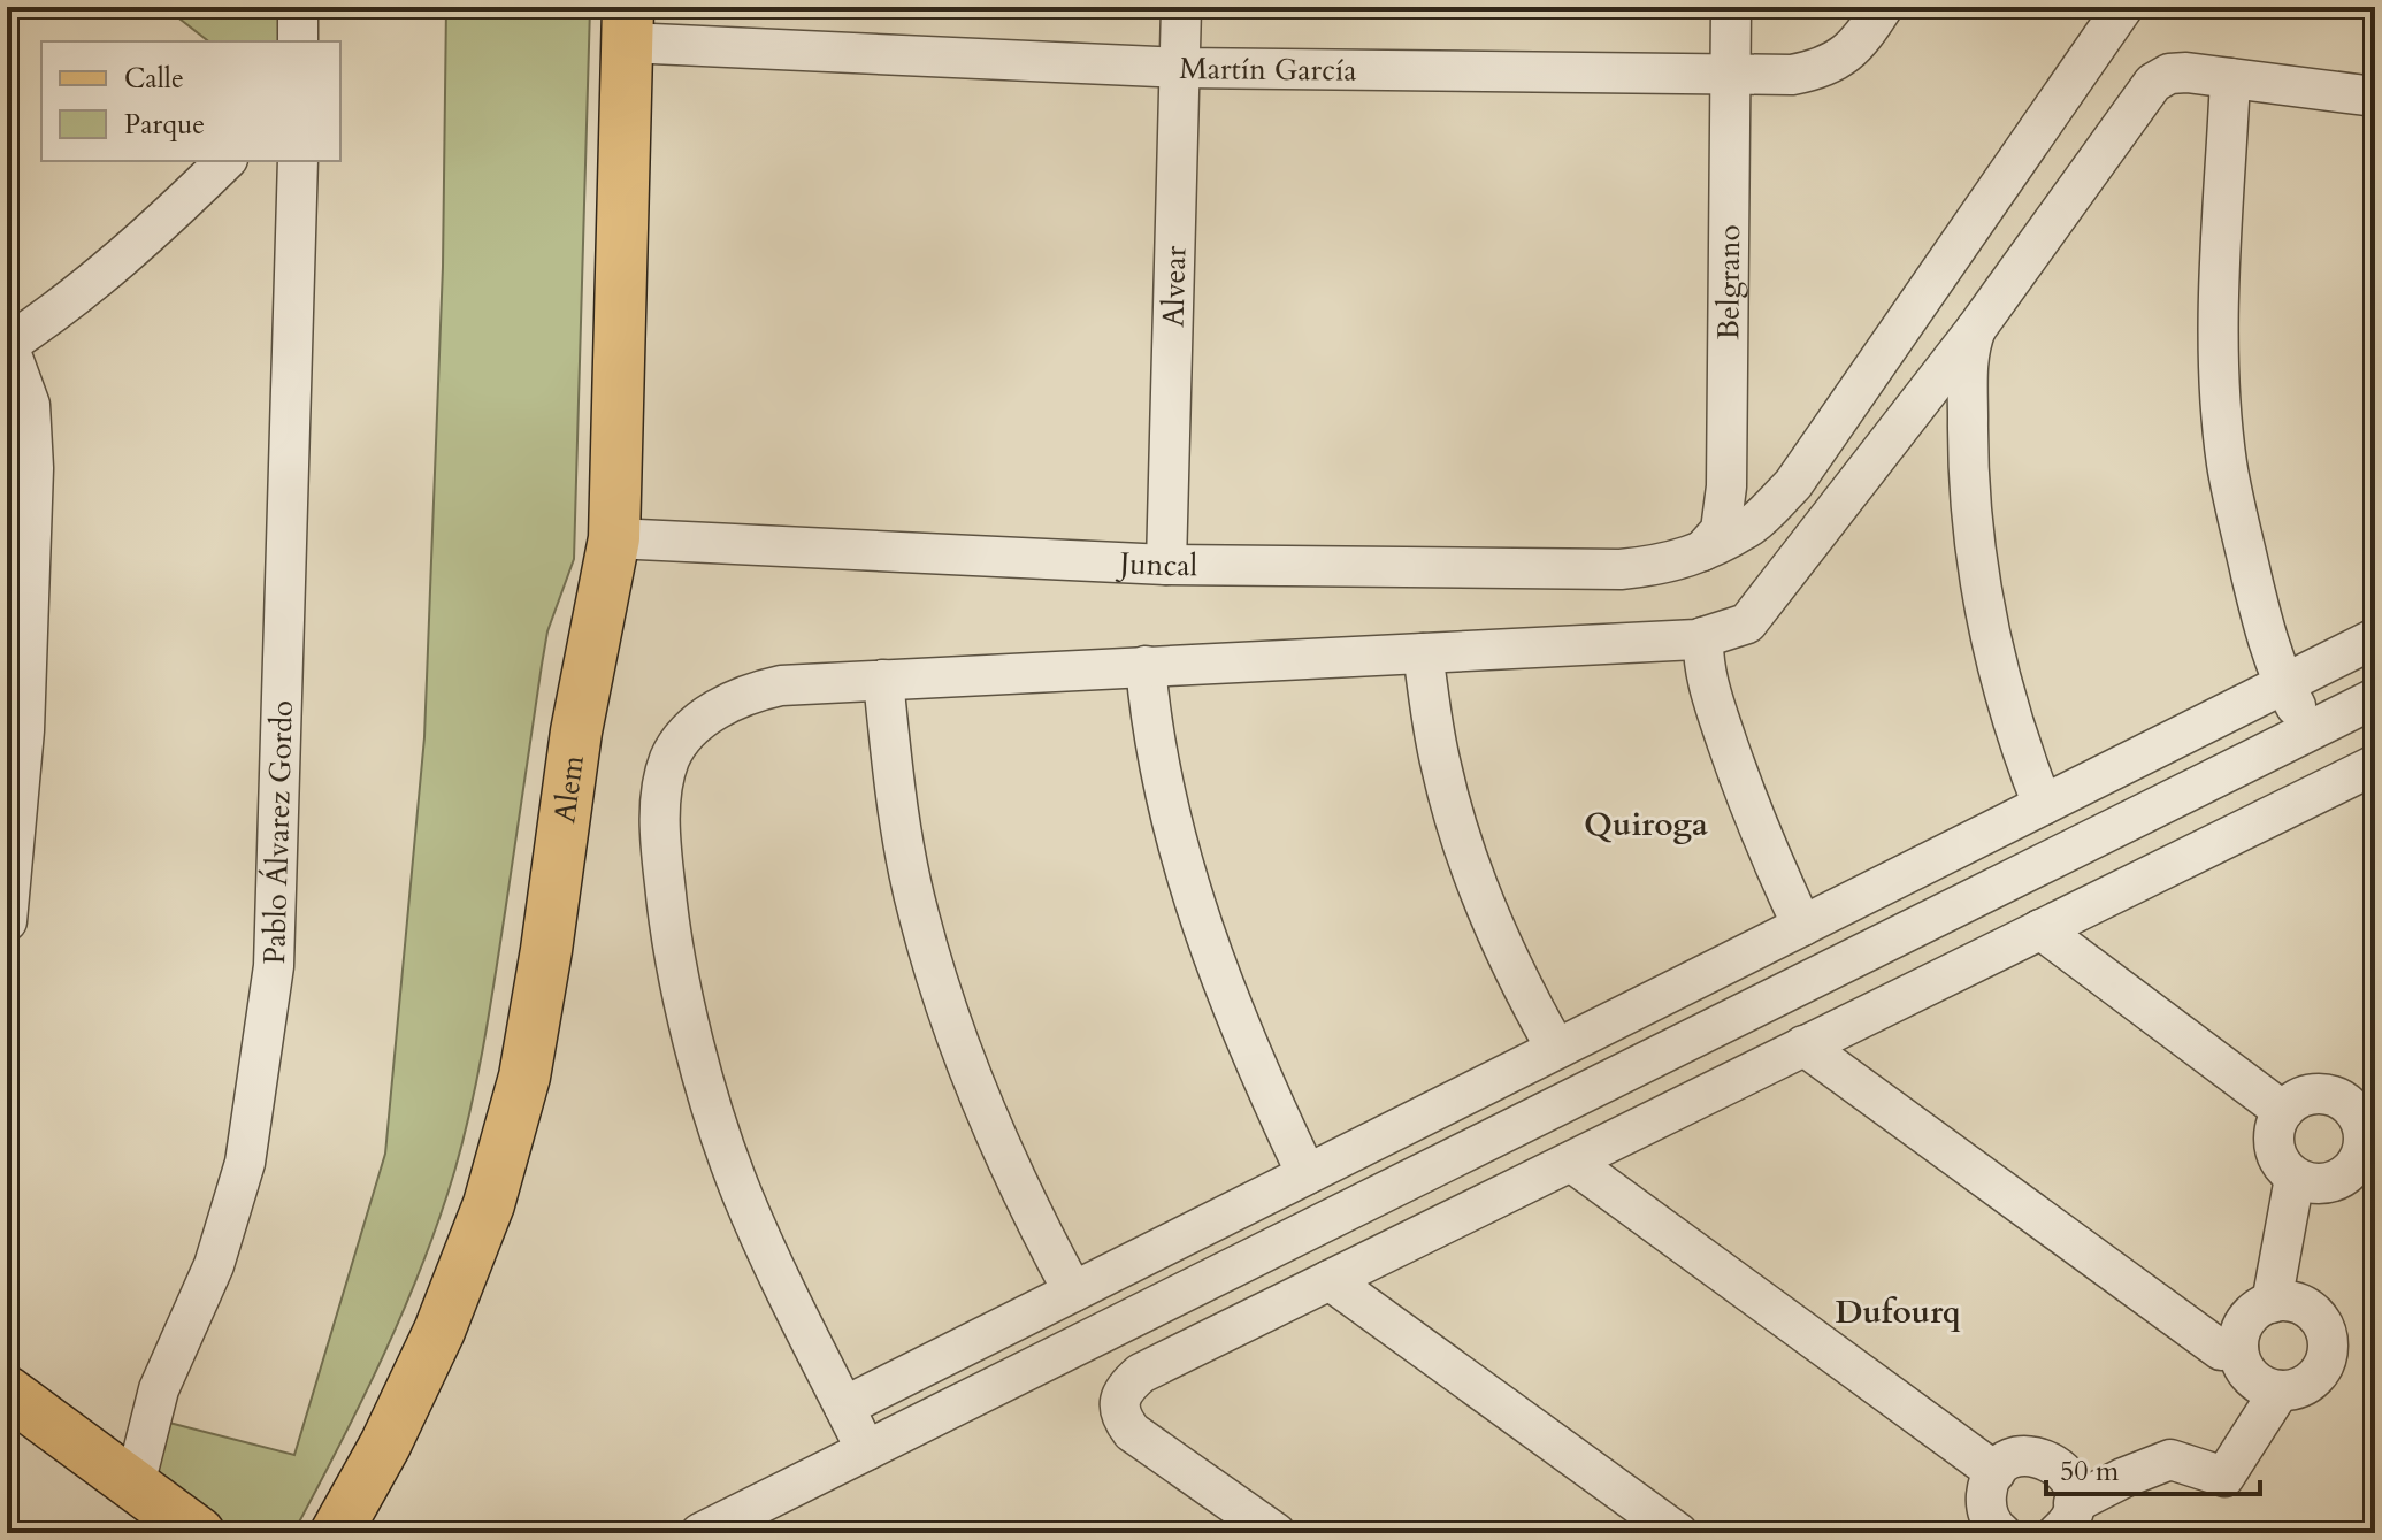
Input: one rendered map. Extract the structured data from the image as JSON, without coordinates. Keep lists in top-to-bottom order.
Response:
{
  "streets": {
    "main road": ["Alem"],
    "street": [
      "Martín García",
      "Belgrano",
      "Alvear",
      "Juncal",
      "Pablo Álvarez Gordo"
    ]
  },
  "crossings": [
    ["Martín García", "Belgrano"],
    ["Martín García", "Alvear"],
    ["Martín García", "Alem"],
    ["Belgrano", "Juncal"],
    ["Alvear", "Juncal"],
    ["Juncal", "Alem"]
  ],
  "districts": ["Quiroga", "Dufourq"],
  "legend": ["Calle", "Parque"],
  "scale_bar": "50 m"
}
